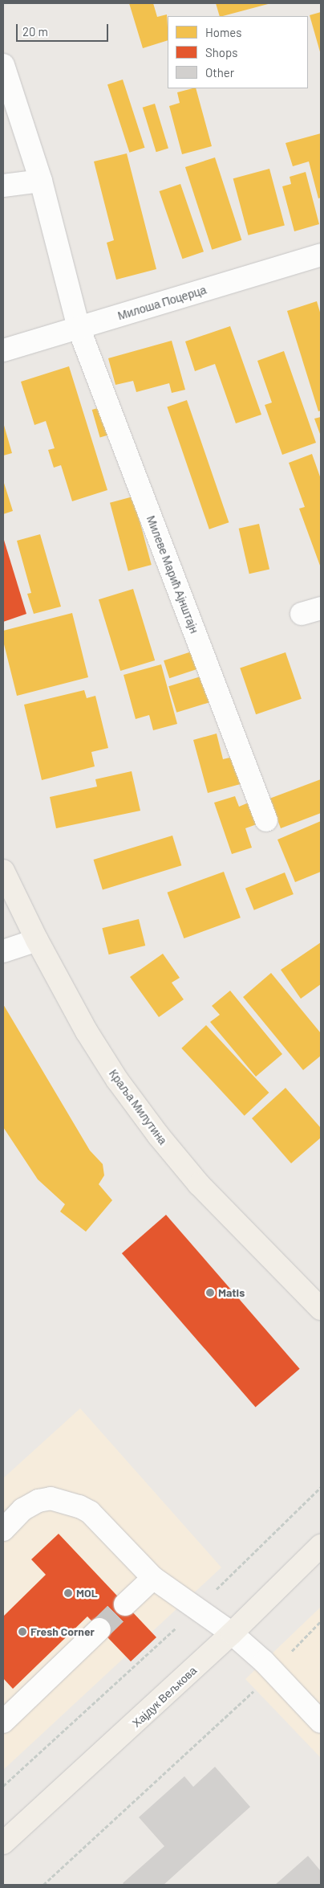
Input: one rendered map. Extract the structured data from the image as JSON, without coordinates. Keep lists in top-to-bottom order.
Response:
{
  "streets": {
    "main road": ["Краља Милутина", "Хајдук Вељкова"],
    "street": ["Милоша Поцерца", "Милеве Марић Ајнштајн"]
  },
  "crossings": [
    ["Милоша Поцерца", "Милеве Марић Ајнштајн"]
  ],
  "places": ["Matis", "MOL", "Fresh Corner"],
  "legend": ["Homes", "Shops", "Other"],
  "scale_bar": "20 m"
}
